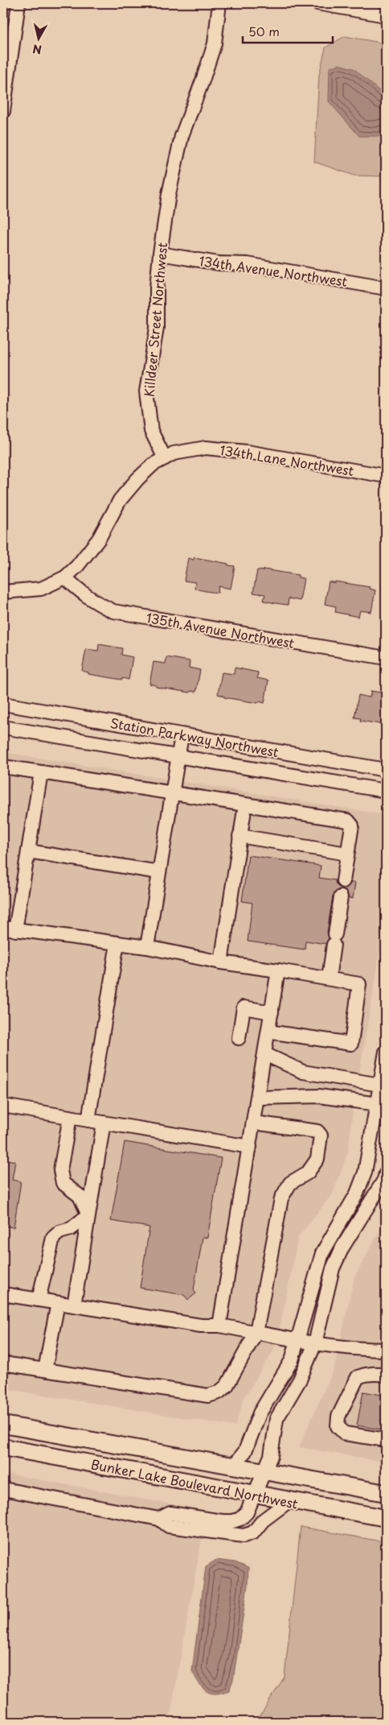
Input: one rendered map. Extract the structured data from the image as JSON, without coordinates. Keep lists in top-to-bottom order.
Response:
{
  "streets": {
    "main road": ["Bunker Lake Boulevard Northwest"],
    "street": [
      "134th Avenue Northwest",
      "Killdeer Street Northwest",
      "134th Lane Northwest",
      "135th Avenue Northwest",
      "Station Parkway Northwest"
    ]
  },
  "crossings": [
    ["134th Avenue Northwest", "Killdeer Street Northwest"],
    ["Killdeer Street Northwest", "134th Lane Northwest"]
  ],
  "scale_bar": "50 m",
  "north": "bottom"
}
